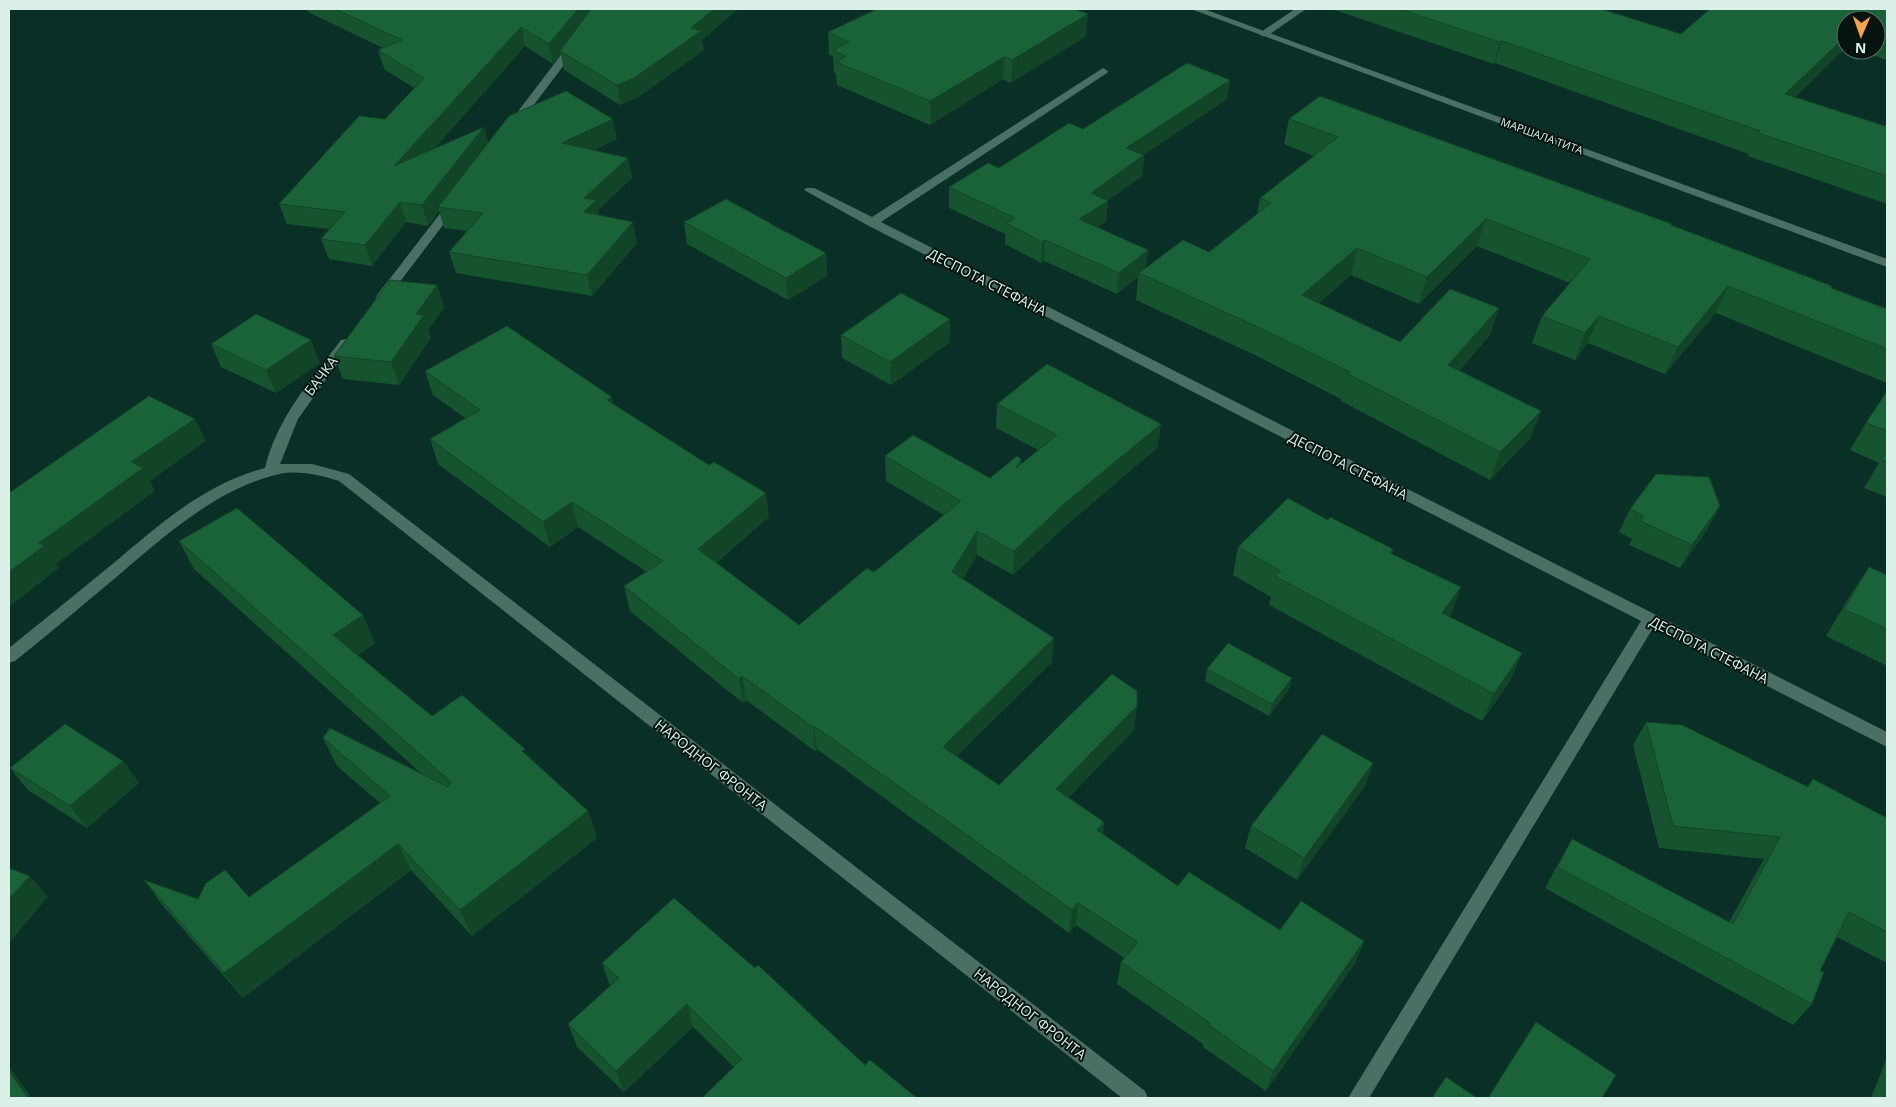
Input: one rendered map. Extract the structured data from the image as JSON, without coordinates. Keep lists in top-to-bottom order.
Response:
{
  "streets": {
    "street": [
      "МАРШАЛА ТИТА",
      "ДЕСПОТА СТЕФАНА",
      "БАЧКА",
      "НАРОДНОГ ФРОНТА"
    ]
  },
  "crossings": [
    ["БАЧКА", "НАРОДНОГ ФРОНТА"]
  ],
  "north": "bottom"
}
